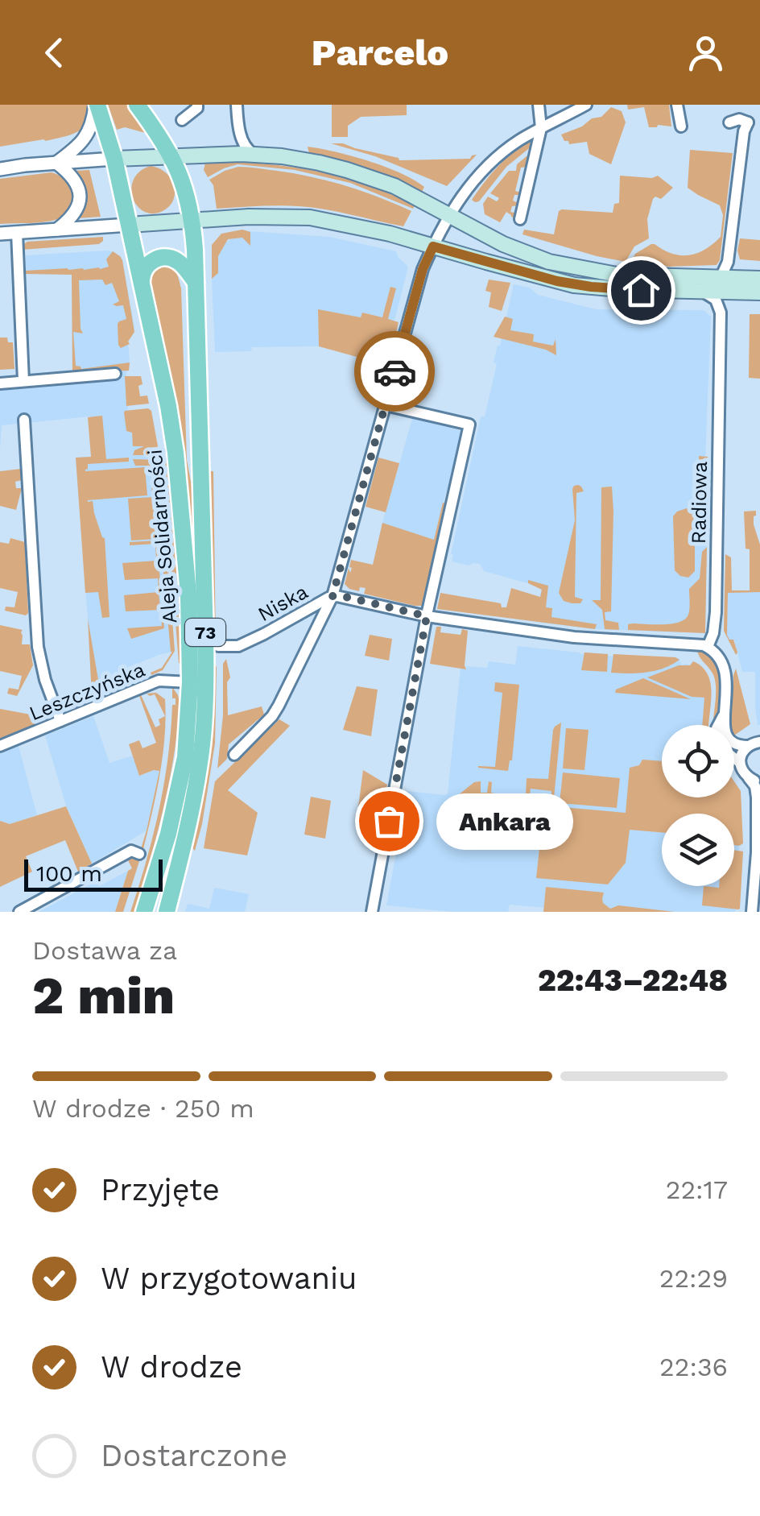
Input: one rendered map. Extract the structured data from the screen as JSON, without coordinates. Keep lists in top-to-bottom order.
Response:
{
  "streets": {
    "main road": ["Aleja Solidarności", "73"],
    "street": ["Radiowa", "Niska", "Leszczyńska"]
  },
  "crossings": [
    ["Radiowa", "Niska"],
    ["Aleja Solidarności", "Niska"],
    ["Aleja Solidarności", "73"],
    ["Aleja Solidarności", "Leszczyńska"]
  ],
  "places": ["Ankara"],
  "scale_bar": "100 m",
  "page": {
    "header": "Parcelo",
    "bubble": "Ankara",
    "scale": "100 m",
    "heading": ["2 min", "Dostawa za", "22:43–22:48"],
    "bar": "W drodze · 250 m",
    "list": [
      ["Przyjęte", "22:17"],
      ["W przygotowaniu", "22:29"],
      ["W drodze", "22:36"],
      "Dostarczone"
    ]
  }
}
